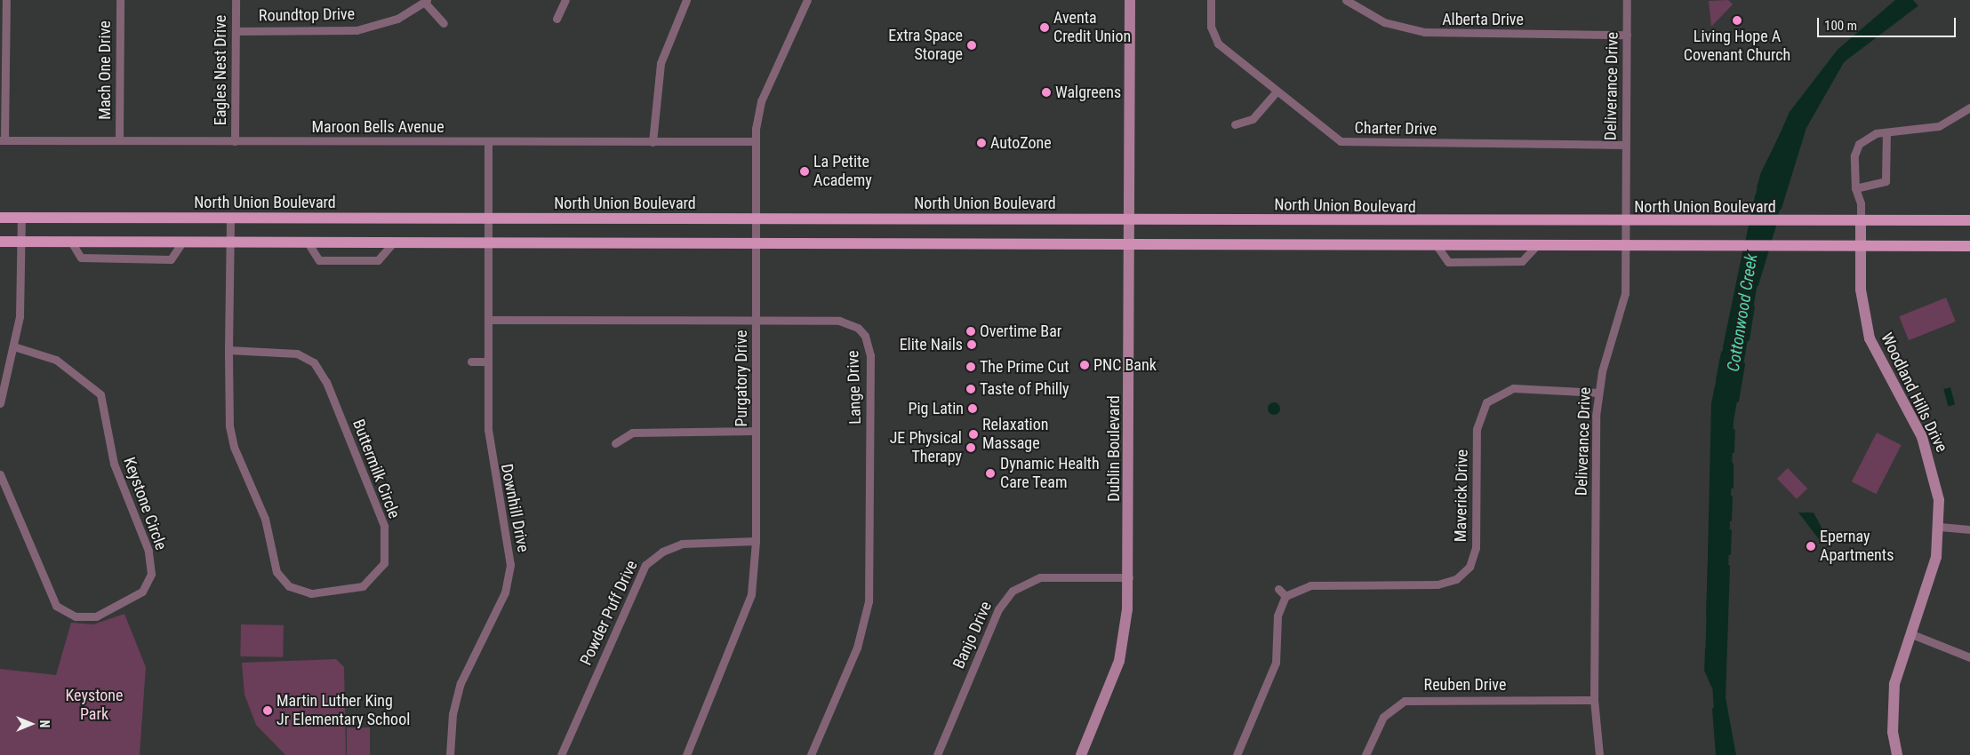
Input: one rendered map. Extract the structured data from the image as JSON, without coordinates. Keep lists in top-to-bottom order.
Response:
{
  "streets": {
    "main road": ["North Union Boulevard", "Woodland Hills Drive", "Dublin Boulevard"],
    "street": [
      "Roundtop Drive",
      "Alberta Drive",
      "Mach One Drive",
      "Eagles Nest Drive",
      "Deliverance Drive",
      "Maroon Bells Avenue",
      "Charter Drive",
      "Purgatory Drive",
      "Lange Drive",
      "Buttermilk Circle",
      "Maverick Drive",
      "Keystone Circle",
      "Downhill Drive",
      "Powder Puff Drive",
      "Banjo Drive",
      "Reuben Drive"
    ]
  },
  "crossings": [
    ["Roundtop Drive", "Eagles Nest Drive"],
    ["Alberta Drive", "Deliverance Drive"],
    ["Mach One Drive", "Maroon Bells Avenue"],
    ["Eagles Nest Drive", "Maroon Bells Avenue"],
    ["Deliverance Drive", "Charter Drive"],
    ["Deliverance Drive", "North Union Boulevard"],
    ["Deliverance Drive", "Maverick Drive"],
    ["Deliverance Drive", "Reuben Drive"],
    ["Maroon Bells Avenue", "Purgatory Drive"],
    ["Maroon Bells Avenue", "Downhill Drive"],
    ["North Union Boulevard", "Purgatory Drive"],
    ["North Union Boulevard", "Woodland Hills Drive"],
    ["North Union Boulevard", "Dublin Boulevard"],
    ["North Union Boulevard", "Buttermilk Circle"],
    ["North Union Boulevard", "Downhill Drive"],
    ["Purgatory Drive", "Lange Drive"],
    ["Purgatory Drive", "Powder Puff Drive"],
    ["Lange Drive", "Downhill Drive"],
    ["Dublin Boulevard", "Banjo Drive"]
  ],
  "water": ["Cottonwood Creek"],
  "parks": ["Keystone Park"],
  "places": [
    "Living Hope A Covenant Church",
    "Aventa Credit Union",
    "Extra Space Storage",
    "Walgreens",
    "AutoZone",
    "La Petite Academy",
    "Overtime Bar",
    "Elite Nails",
    "PNC Bank",
    "The Prime Cut",
    "Taste of Philly",
    "Pig Latin",
    "Relaxation Massage",
    "JE Physical Therapy",
    "Dynamic Health Care Team",
    "Epernay Apartments",
    "Martin Luther King Jr Elementary School"
  ],
  "scale_bar": "100 m",
  "north": "right"
}
